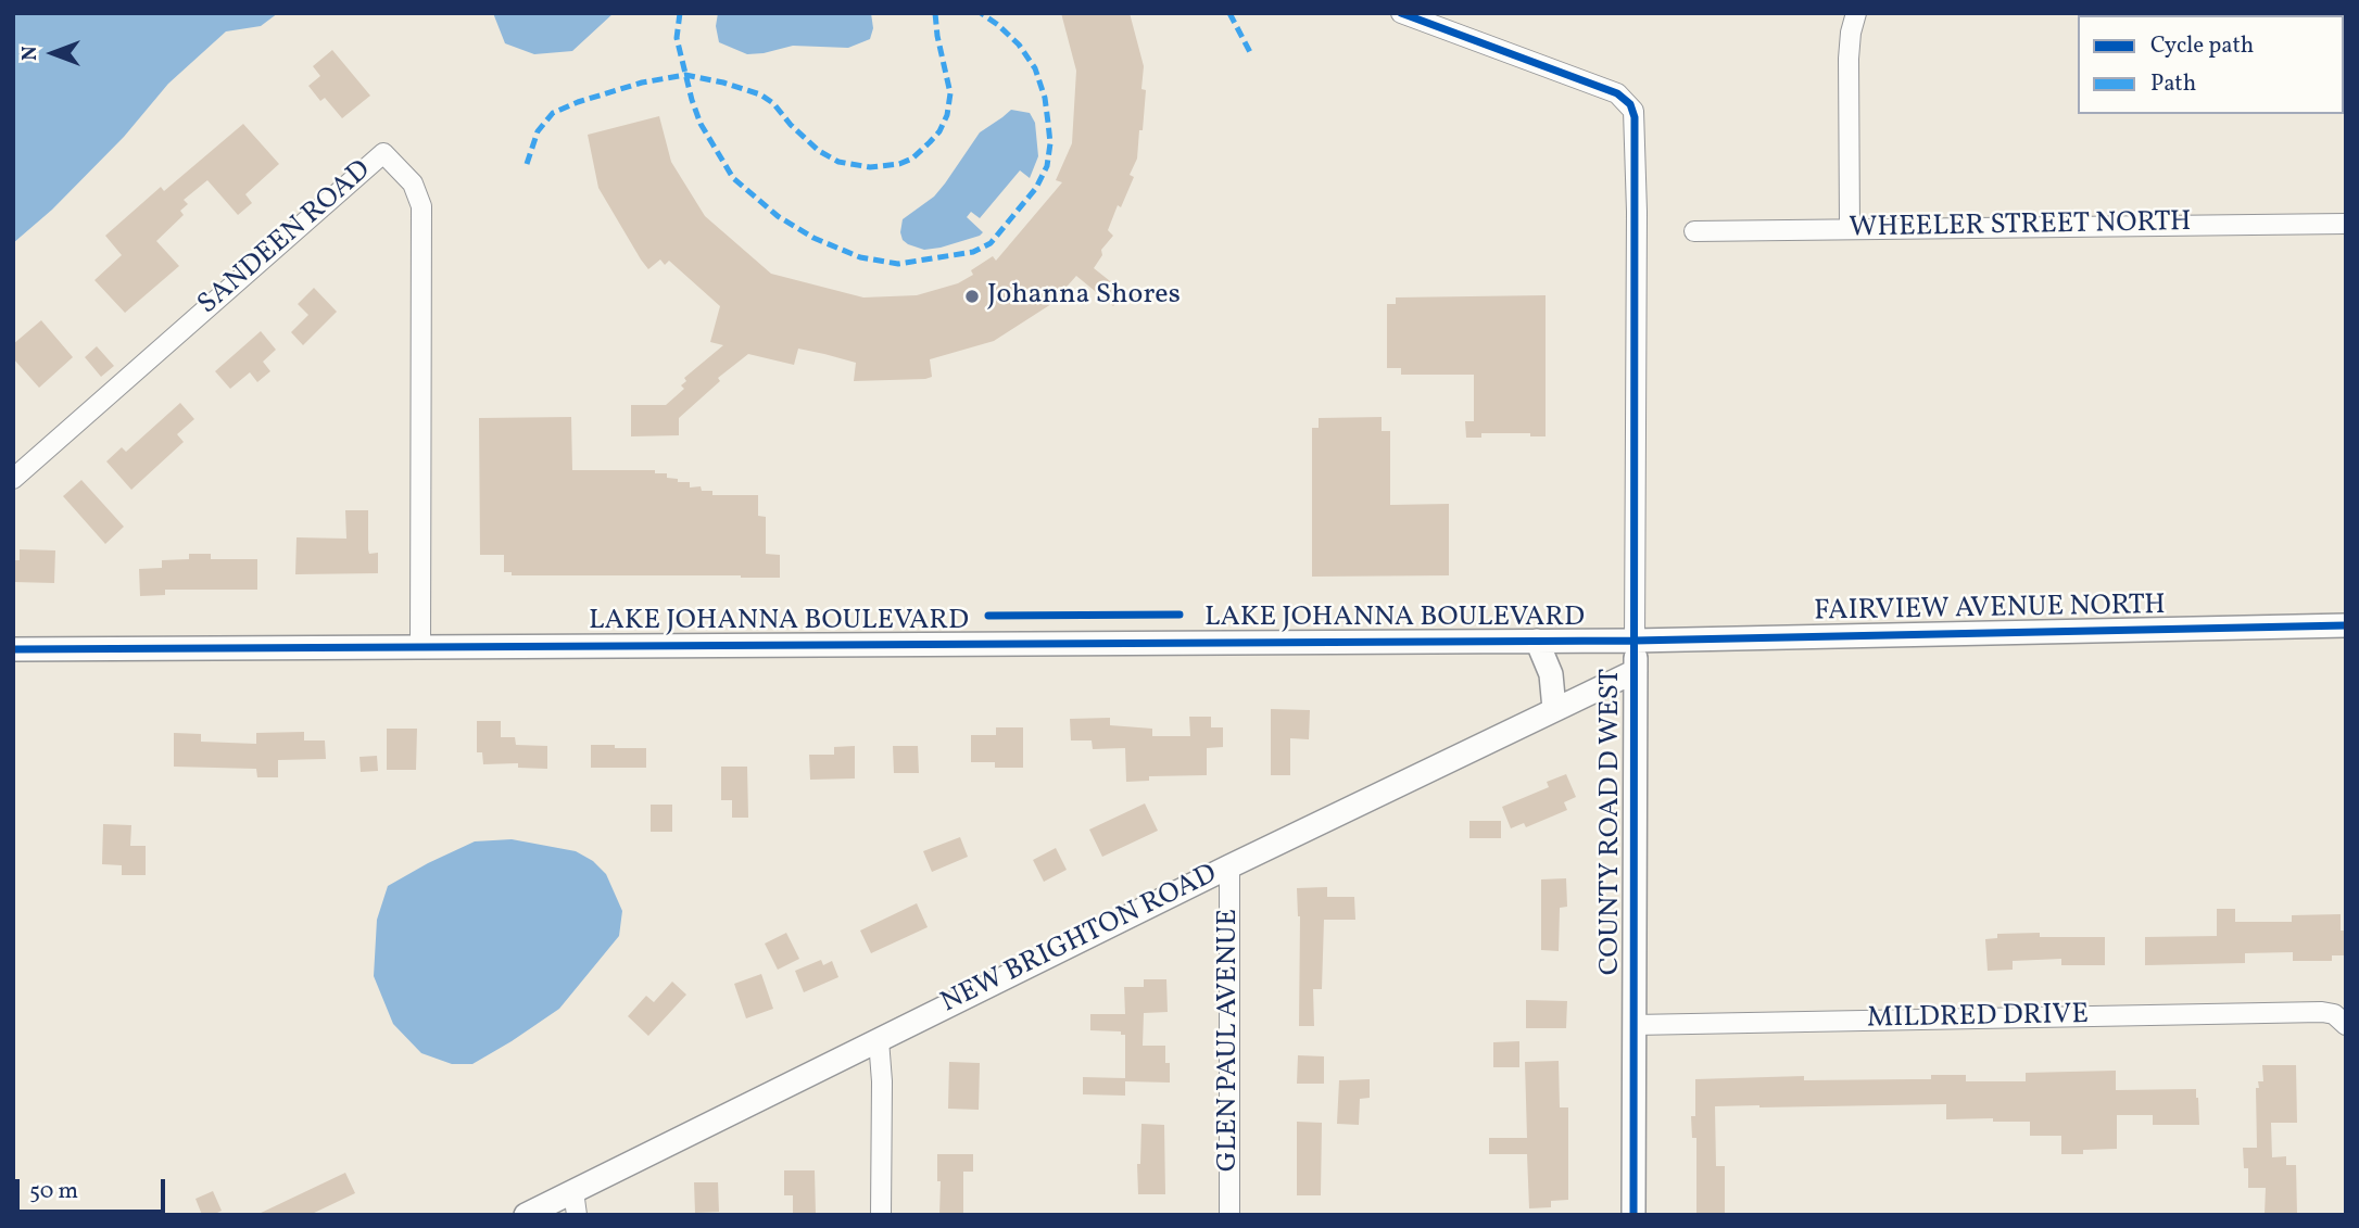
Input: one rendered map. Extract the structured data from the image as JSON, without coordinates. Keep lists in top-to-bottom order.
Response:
{
  "streets": {
    "street": [
      "WHEELER STREET NORTH",
      "SANDEEN ROAD",
      "FAIRVIEW AVENUE NORTH",
      "LAKE JOHANNA BOULEVARD",
      "COUNTY ROAD D WEST",
      "NEW BRIGHTON ROAD",
      "MILDRED DRIVE",
      "GLEN PAUL AVENUE"
    ]
  },
  "crossings": [
    ["SANDEEN ROAD", "LAKE JOHANNA BOULEVARD"],
    ["FAIRVIEW AVENUE NORTH", "LAKE JOHANNA BOULEVARD"],
    ["FAIRVIEW AVENUE NORTH", "COUNTY ROAD D WEST"],
    ["LAKE JOHANNA BOULEVARD", "COUNTY ROAD D WEST"],
    ["COUNTY ROAD D WEST", "NEW BRIGHTON ROAD"],
    ["COUNTY ROAD D WEST", "MILDRED DRIVE"],
    ["NEW BRIGHTON ROAD", "GLEN PAUL AVENUE"]
  ],
  "places": ["Johanna Shores"],
  "legend": ["Cycle path", "Path"],
  "scale_bar": "50 m",
  "north": "left"
}
